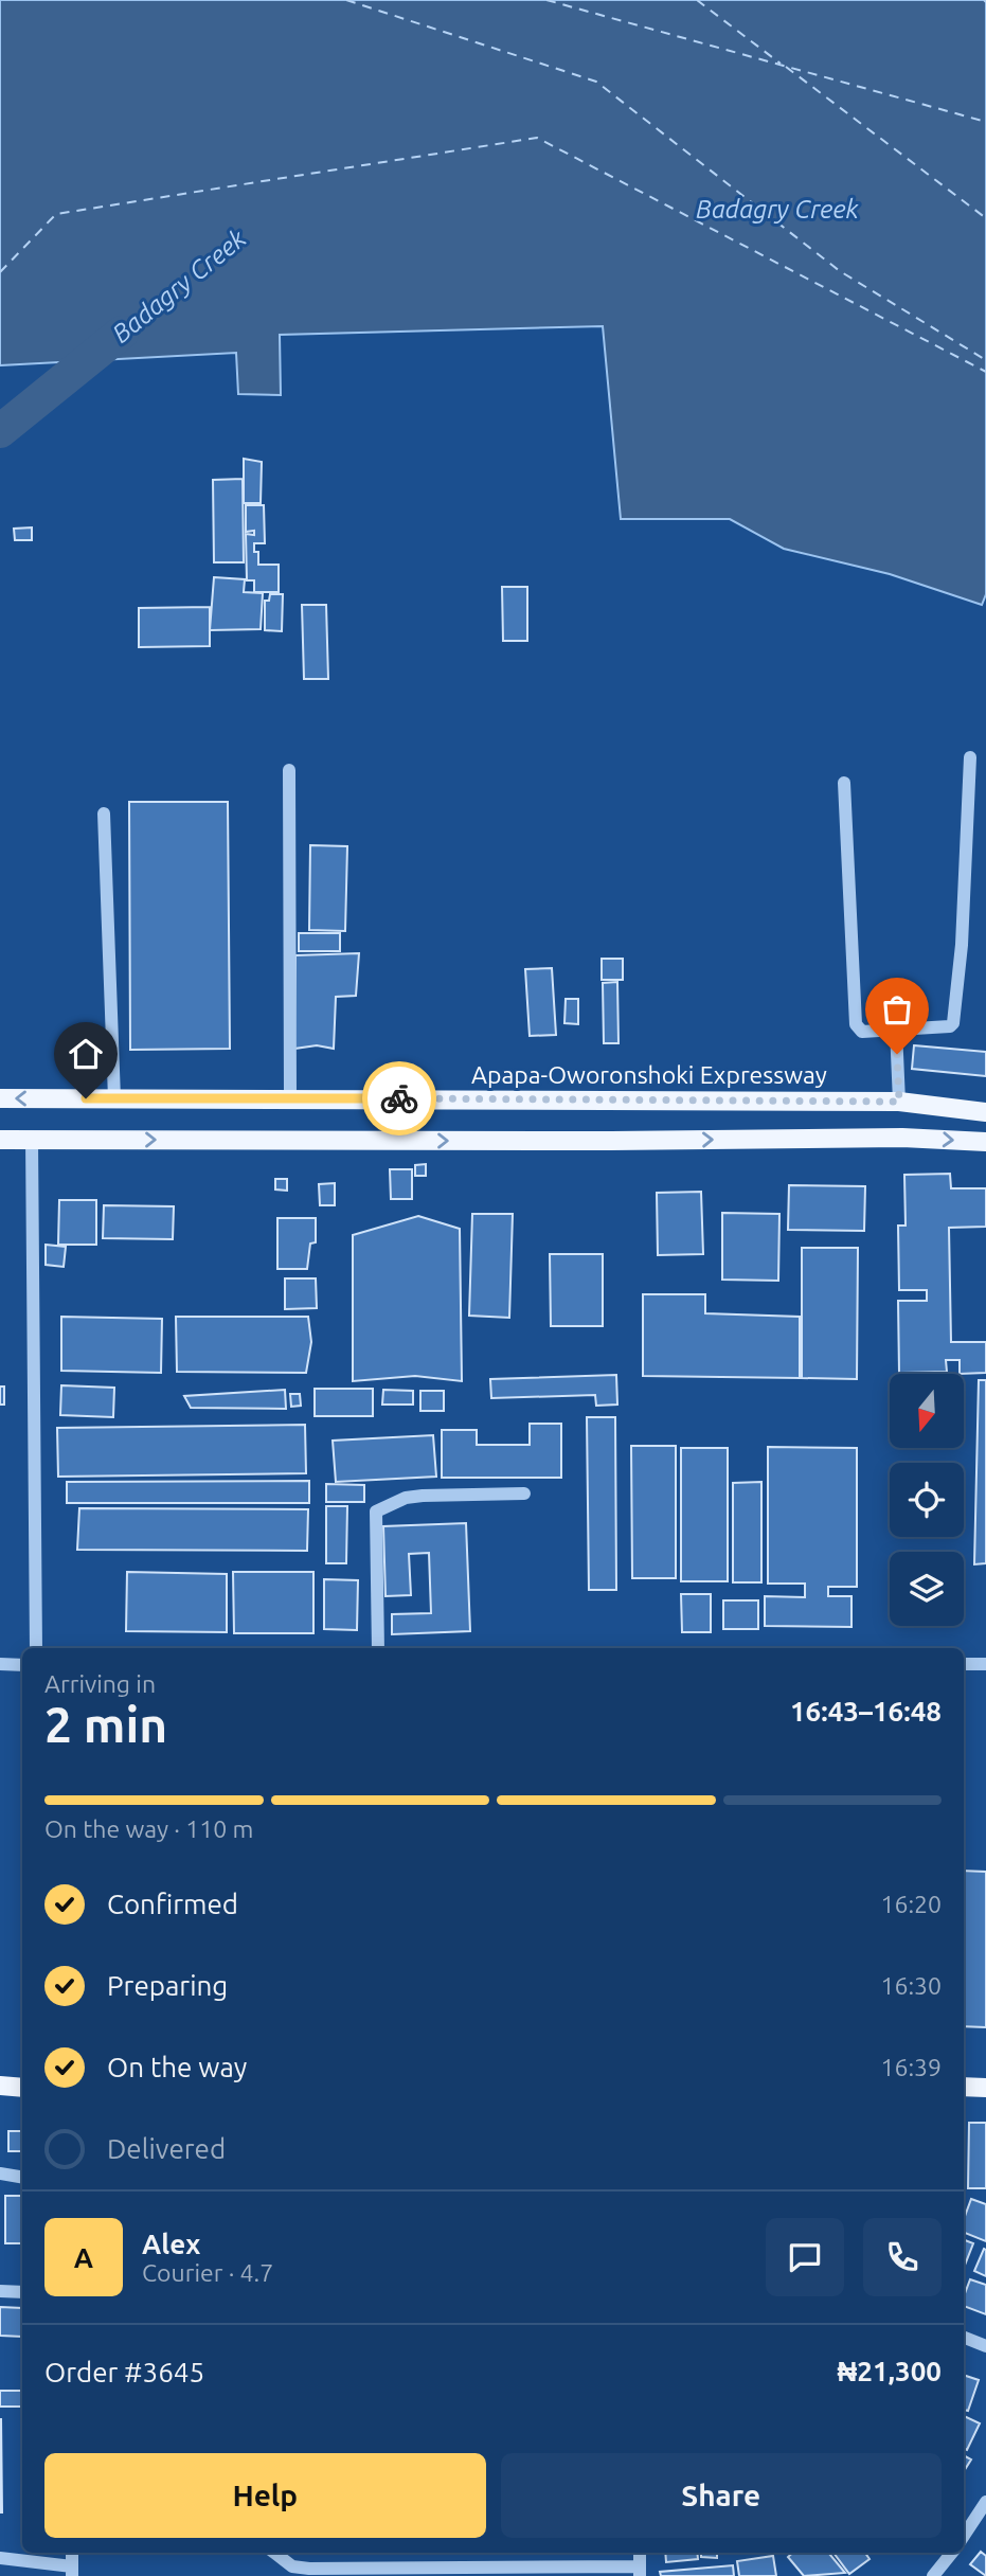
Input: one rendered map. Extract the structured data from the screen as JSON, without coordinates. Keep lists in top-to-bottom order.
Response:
{
  "streets": {
    "main road": ["Apapa-Oworonshoki Expressway"]
  },
  "water": ["Badagry Creek"],
  "north": "bottom",
  "page": {
    "heading": ["2 min", "Arriving in", "16:43–16:48"],
    "panel": [
      "Alex",
      "Courier · 4.7",
      "Order #3645",
      "₦21,300"
    ],
    "bar": "On the way · 110 m",
    "list": [
      ["Confirmed", "16:20"],
      ["Preparing", "16:30"],
      ["On the way", "16:39"],
      "Delivered"
    ],
    "round": "A",
    "buttons": ["Help", "Share"]
  }
}
